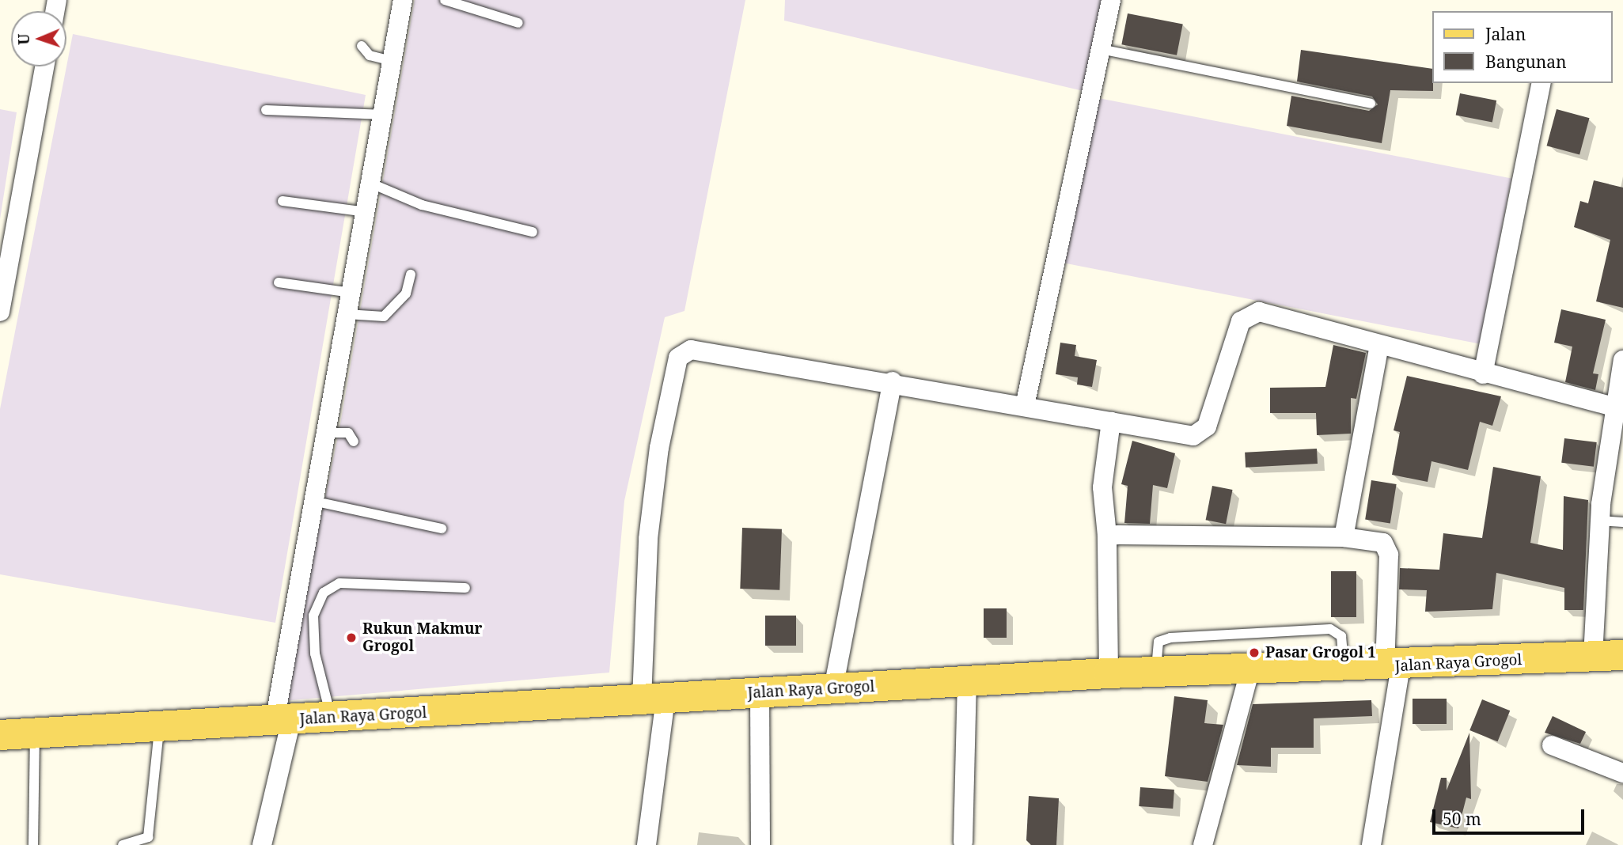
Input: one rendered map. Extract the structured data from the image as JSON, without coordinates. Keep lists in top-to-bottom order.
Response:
{
  "streets": {
    "main road": ["Jalan Raya Grogol"]
  },
  "places": ["Rukun Makmur Grogol", "Pasar Grogol 1"],
  "legend": ["Jalan", "Bangunan"],
  "scale_bar": "50 m",
  "north": "left"
}
